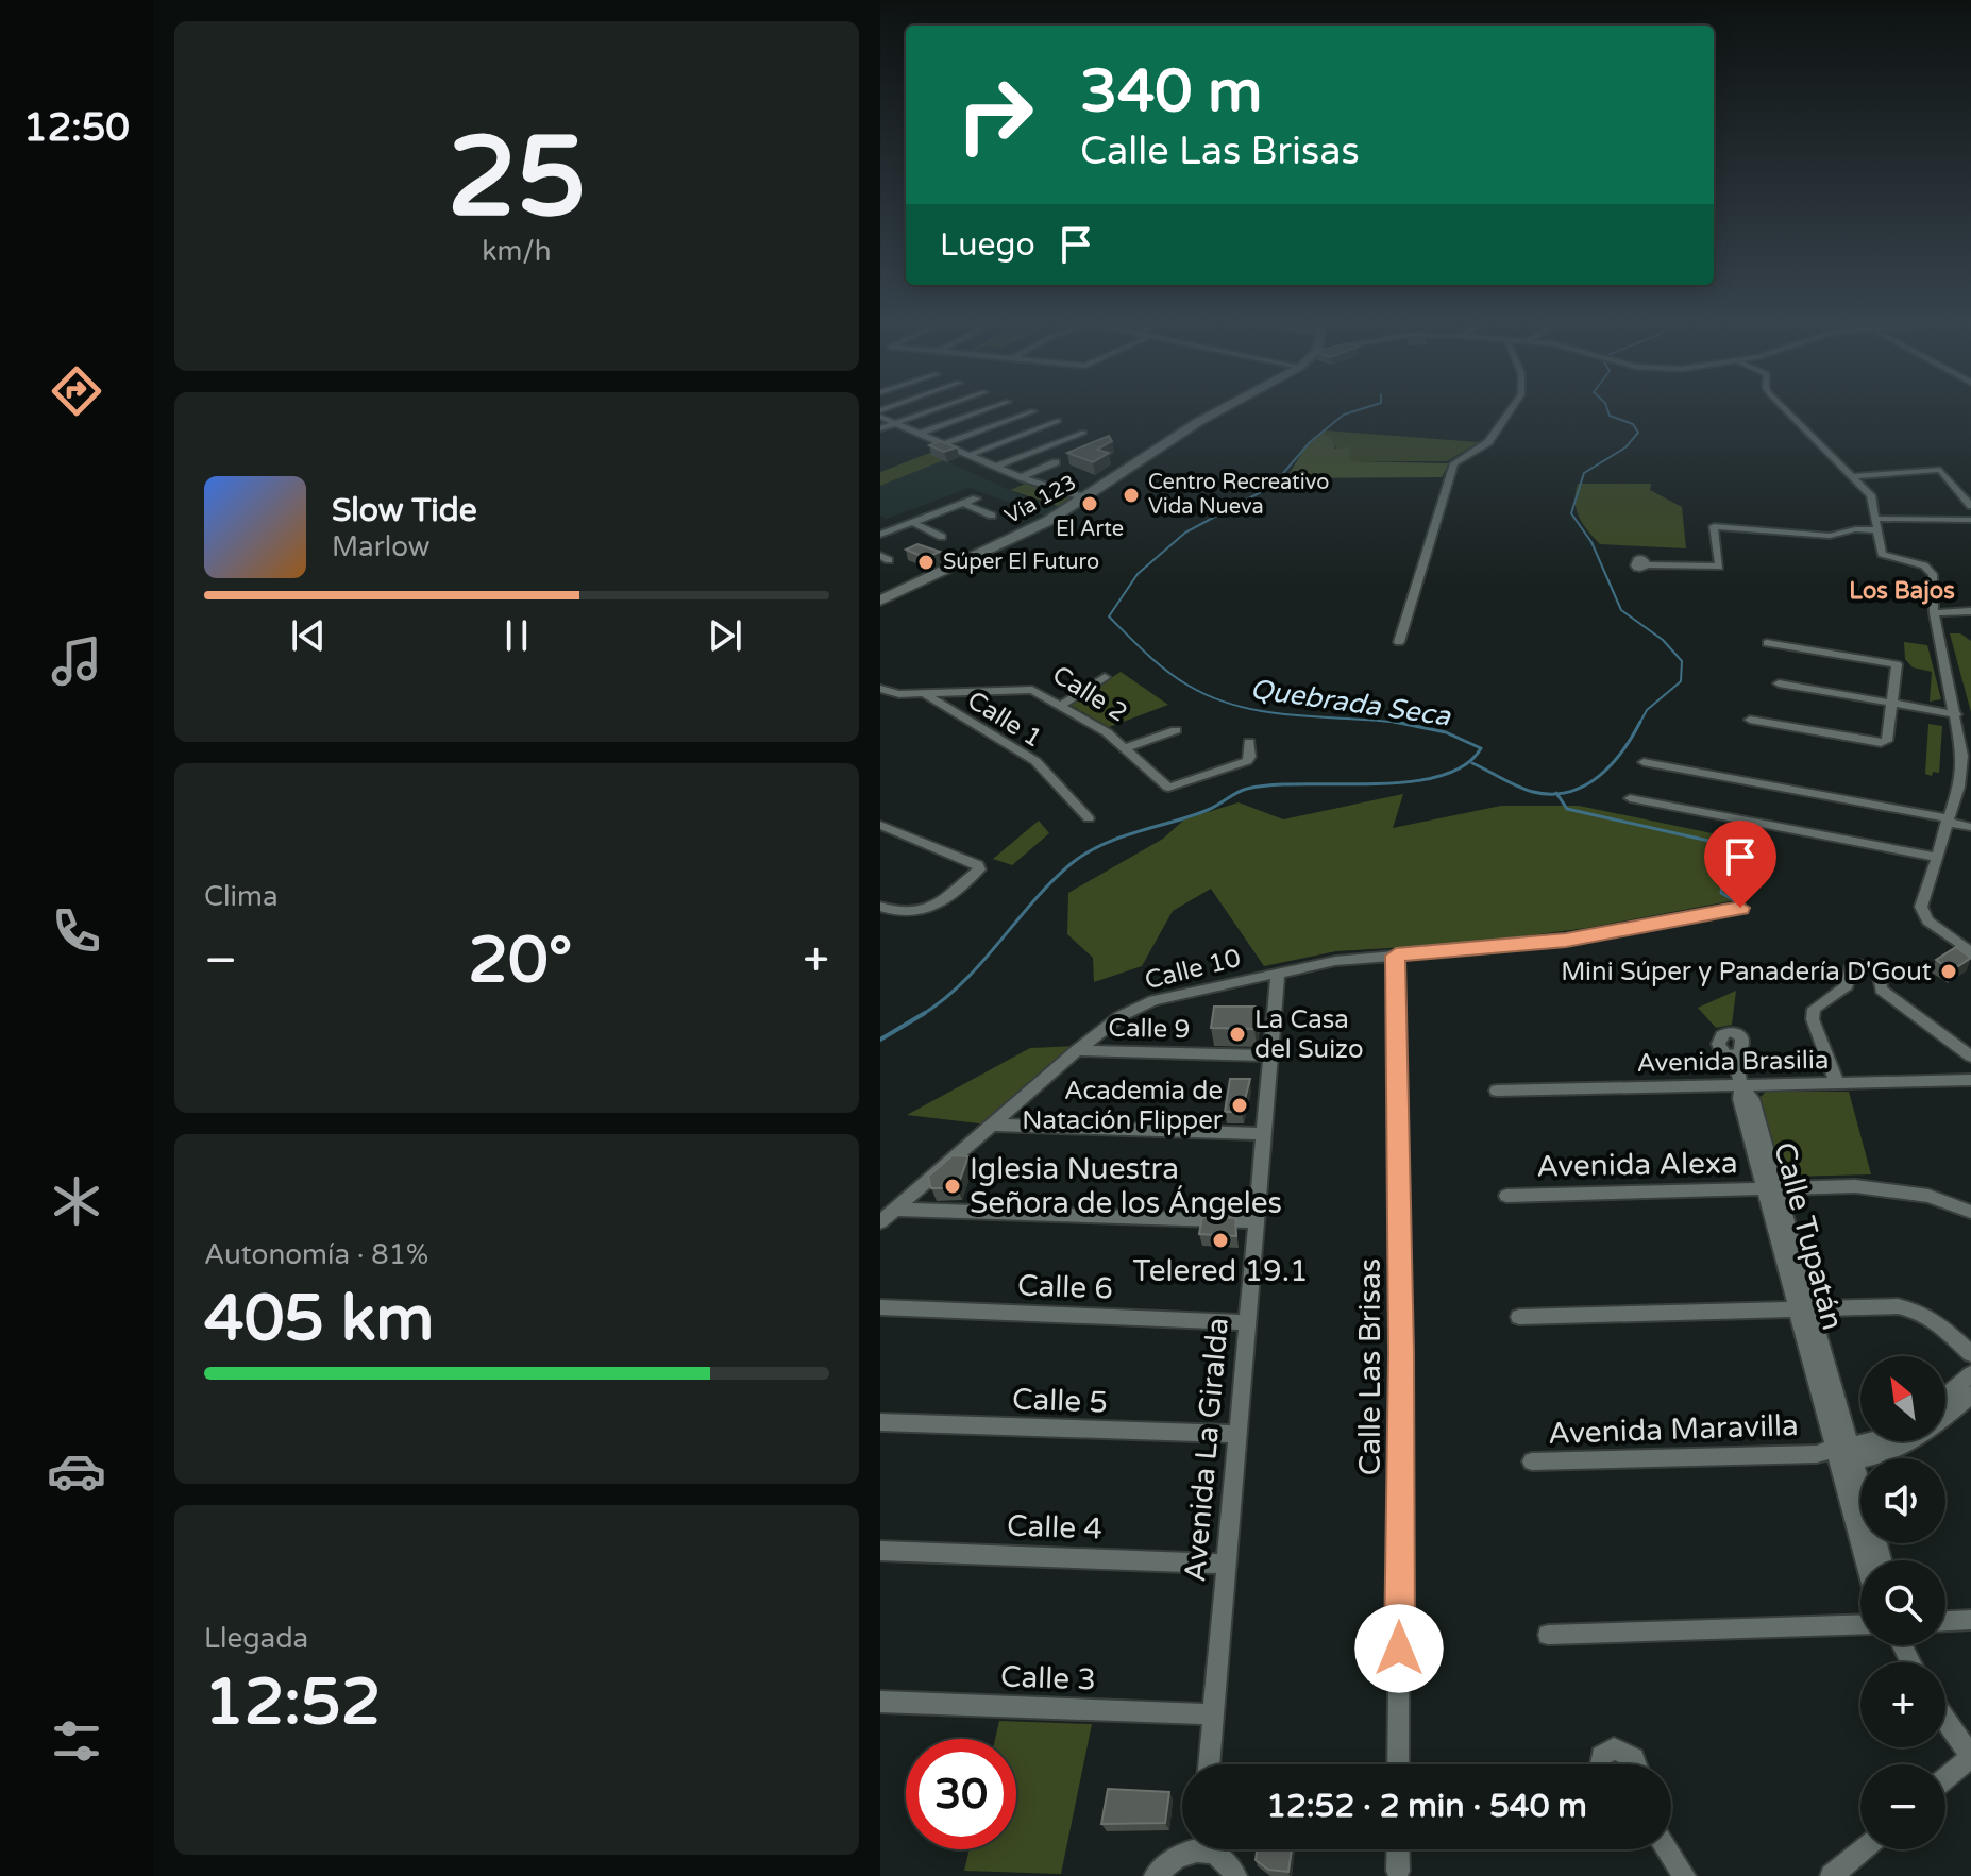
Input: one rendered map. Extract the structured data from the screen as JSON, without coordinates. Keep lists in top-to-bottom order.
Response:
{
  "streets": {
    "main road": ["Vía 123"],
    "street": [
      "Calle 2",
      "Calle 1",
      "Calle 10",
      "Calle 9",
      "Avenida Brasilia",
      "Avenida Alexa",
      "Calle Tupatán",
      "Calle 6",
      "Calle Las Brisas",
      "Calle 5",
      "Avenida Maravilla",
      "Avenida La Giralda",
      "Calle 4",
      "Calle 3"
    ]
  },
  "crossings": [
    ["Calle 2", "Calle 1"],
    ["Calle 10", "Calle 9"],
    ["Calle 10", "Avenida La Giralda"],
    ["Calle 9", "Avenida La Giralda"],
    ["Avenida Brasilia", "Calle Tupatán"],
    ["Avenida Alexa", "Calle Tupatán"],
    ["Calle Tupatán", "Avenida Maravilla"],
    ["Calle 6", "Avenida La Giralda"],
    ["Calle 5", "Avenida La Giralda"],
    ["Avenida La Giralda", "Calle 4"],
    ["Avenida La Giralda", "Calle 3"]
  ],
  "districts": ["Los Bajos"],
  "water": ["Quebrada Seca"],
  "places": [
    "Centro Recreativo Vida Nueva",
    "El Arte",
    "Súper El Futuro",
    "Mini Súper y Panadería D'Gout",
    "La Casa del Suizo",
    "Academia de Natación Flipper",
    "Iglesia Nuestra Señora de los Ángeles",
    "Telered 19.1"
  ],
  "north": "top left",
  "page": {
    "tabs": "12:50",
    "tile": [
      ["25", "km/h"],
      "Clima",
      ["Autonomía · 81%", "405 km"],
      ["Llegada", "12:52"]
    ],
    "turn": ["340 m", "Calle Las Brisas"],
    "then": "Luego",
    "song": ["Slow Tide", "Marlow"],
    "heat": ["−", "20°", "+"],
    "map_buttons": ["+", "−"],
    "limit": "30",
    "trip": "12:52 · 2 min · 540 m"
  }
}
